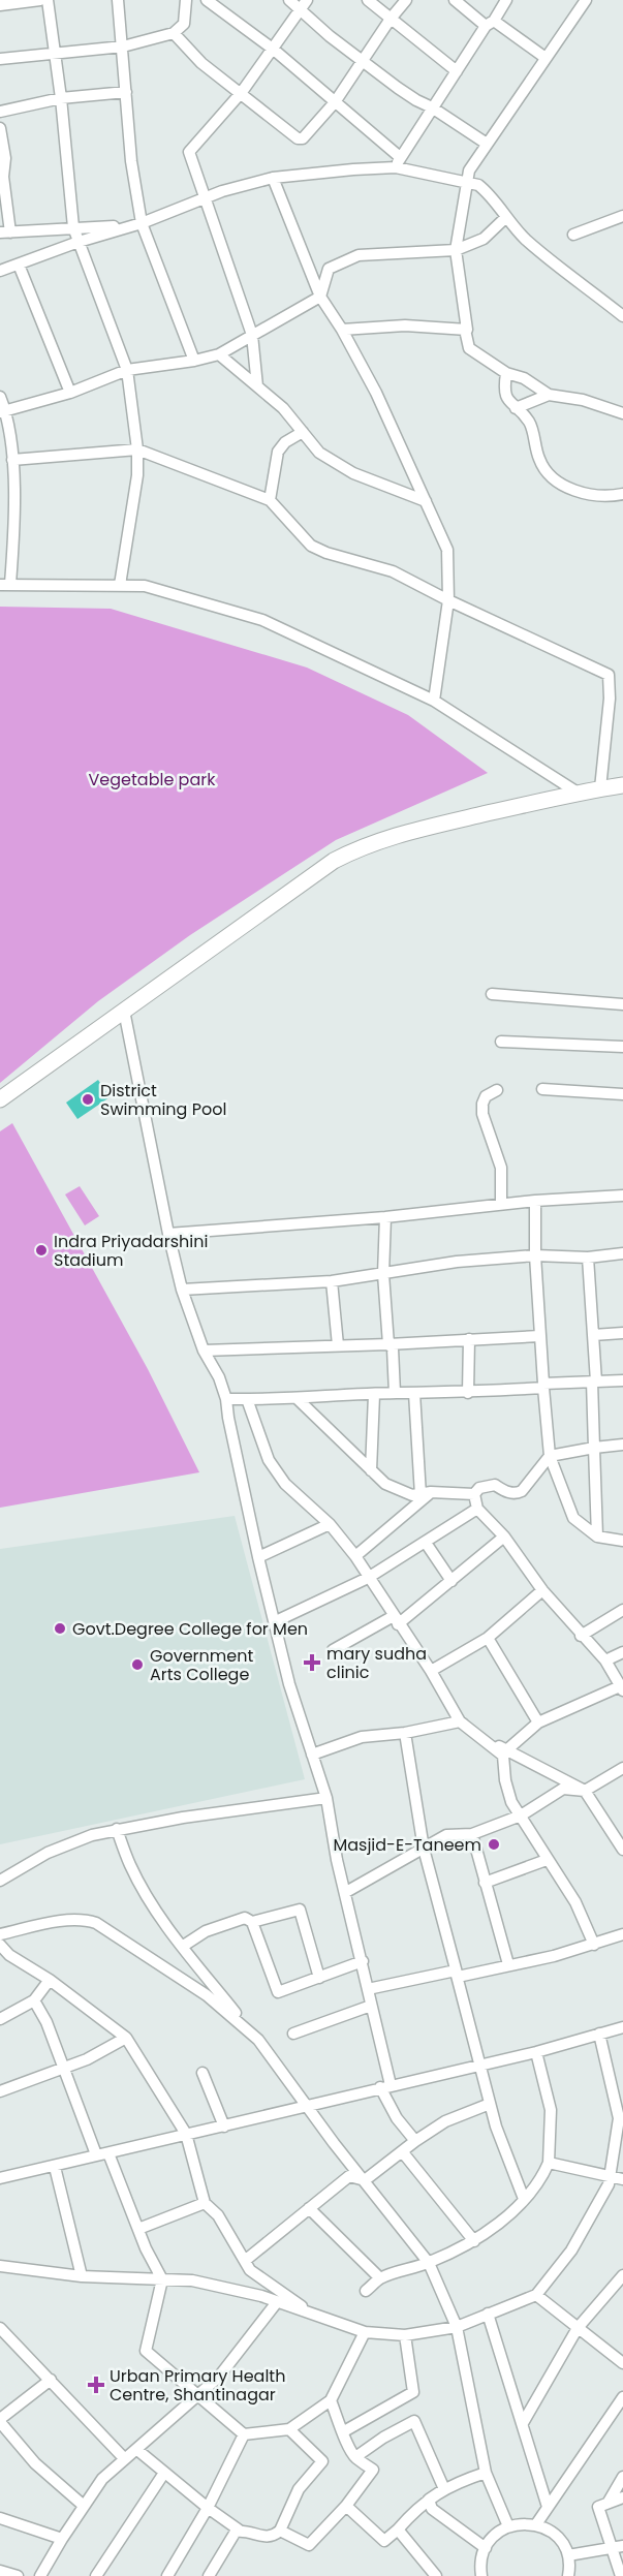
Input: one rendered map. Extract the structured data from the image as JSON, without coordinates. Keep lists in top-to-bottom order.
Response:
{
  "parks": ["Vegetable park"],
  "places": {
    "other": [
      "District Swimming Pool",
      "Indra Priyadarshini Stadium",
      "Govt.Degree College for Men",
      "Government Arts College",
      "Masjid-E-Taneem"
    ],
    "health": ["mary sudha clinic", "Urban Primary Health Centre, Shantinagar"]
  }
}
